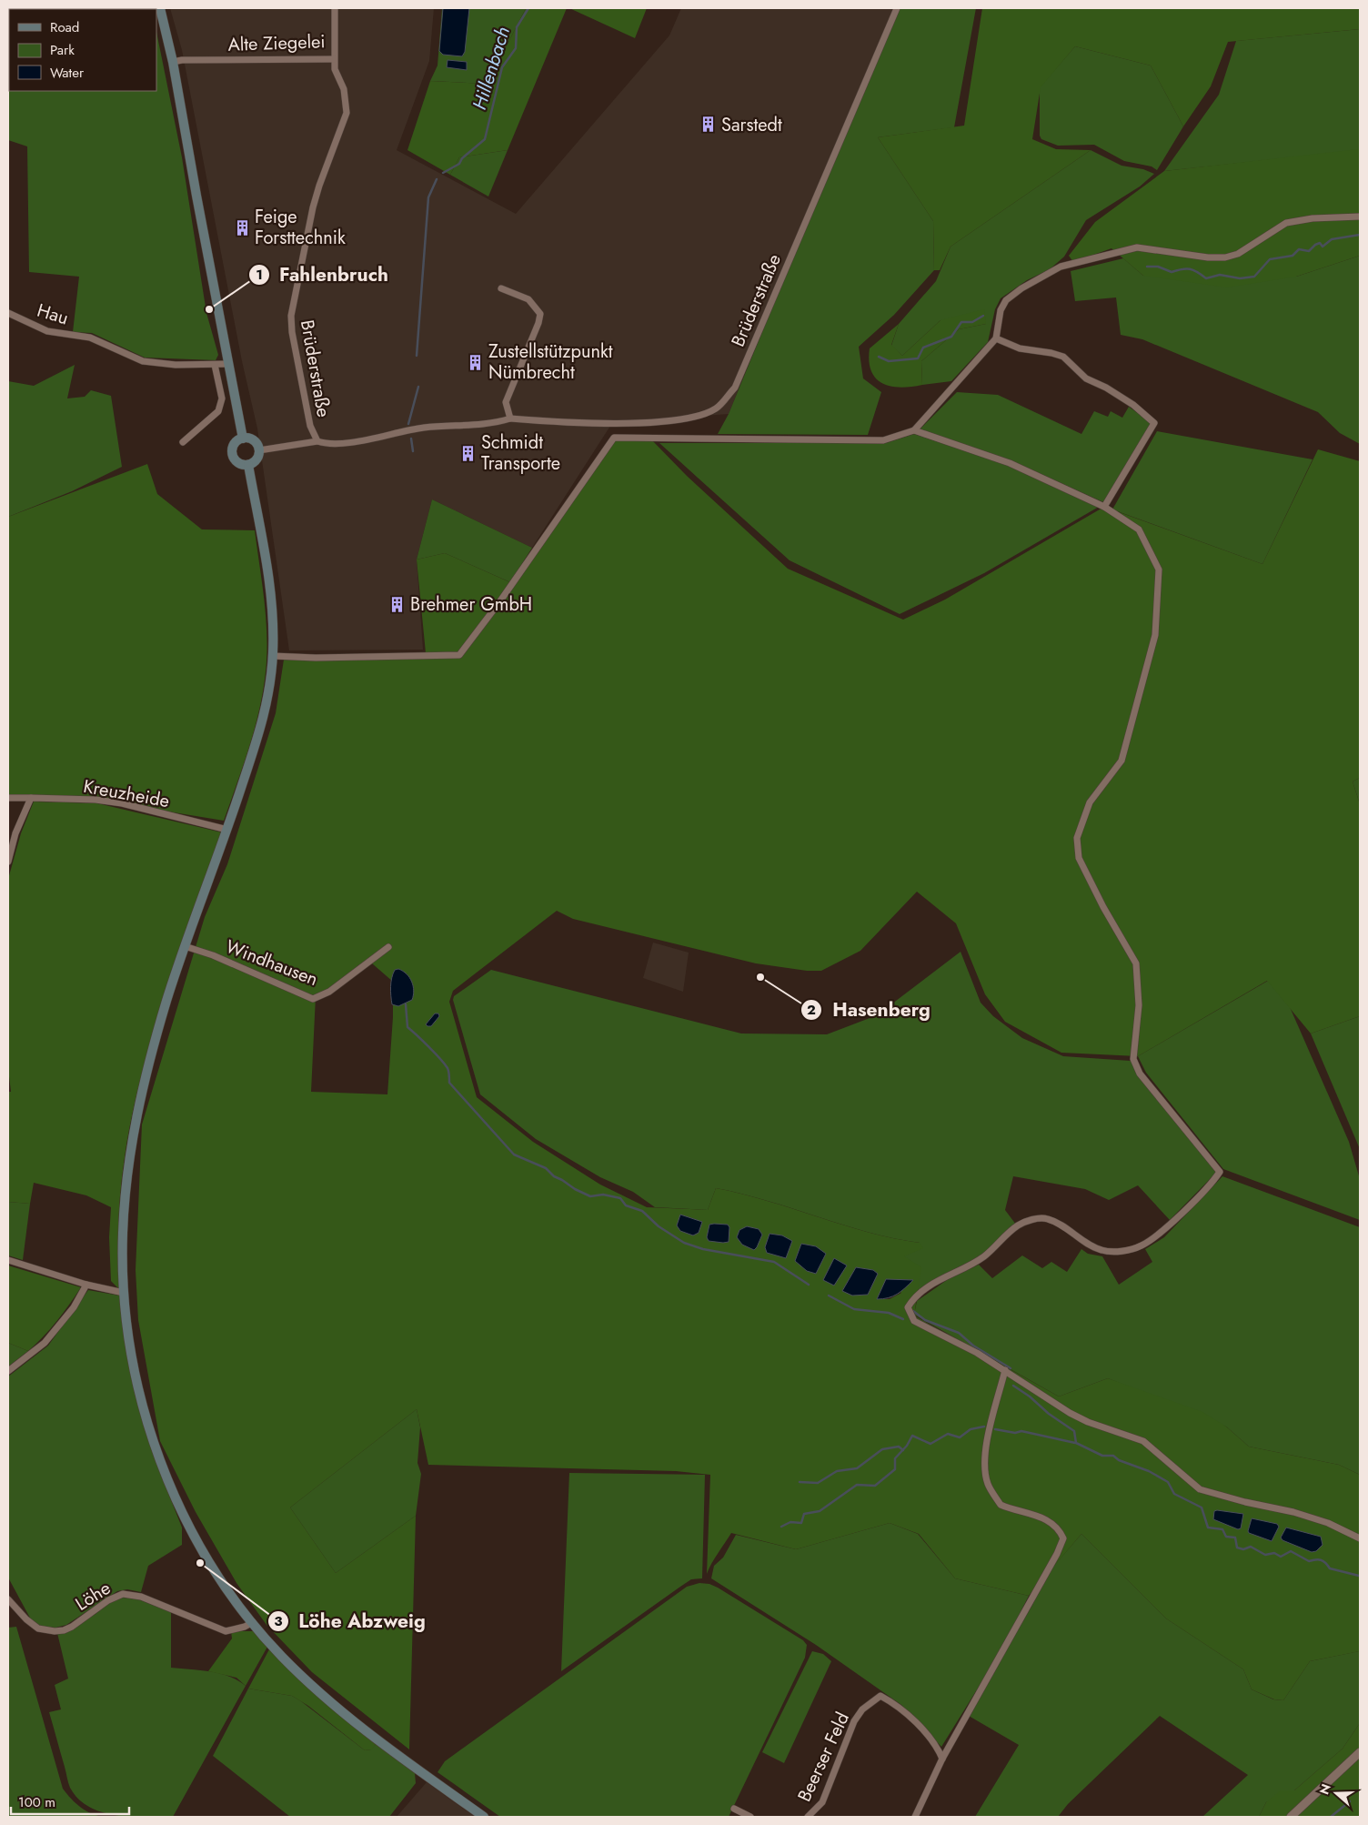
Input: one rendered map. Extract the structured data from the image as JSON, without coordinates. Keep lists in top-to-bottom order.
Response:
{
  "streets": {
    "street": [
      "Alte Ziegelei",
      "Brüderstraße",
      "Hau",
      "Kreuzheide",
      "Windhausen",
      "Löhe",
      "Beerser Feld"
    ]
  },
  "crossings": [
    ["Alte Ziegelei", "Brüderstraße"]
  ],
  "water": ["Hillenbach"],
  "places": {
    "building": [
      "Sarstedt",
      "Feige Forsttechnik",
      "Zustellstützpunkt Nümbrecht",
      "Schmidt Transporte",
      "Brehmer GmbH"
    ],
    "other": ["Fahlenbruch", "Hasenberg", "Löhe Abzweig"]
  },
  "legend": ["Road", "Park", "Water"],
  "scale_bar": "100 m",
  "north": "left"
}
